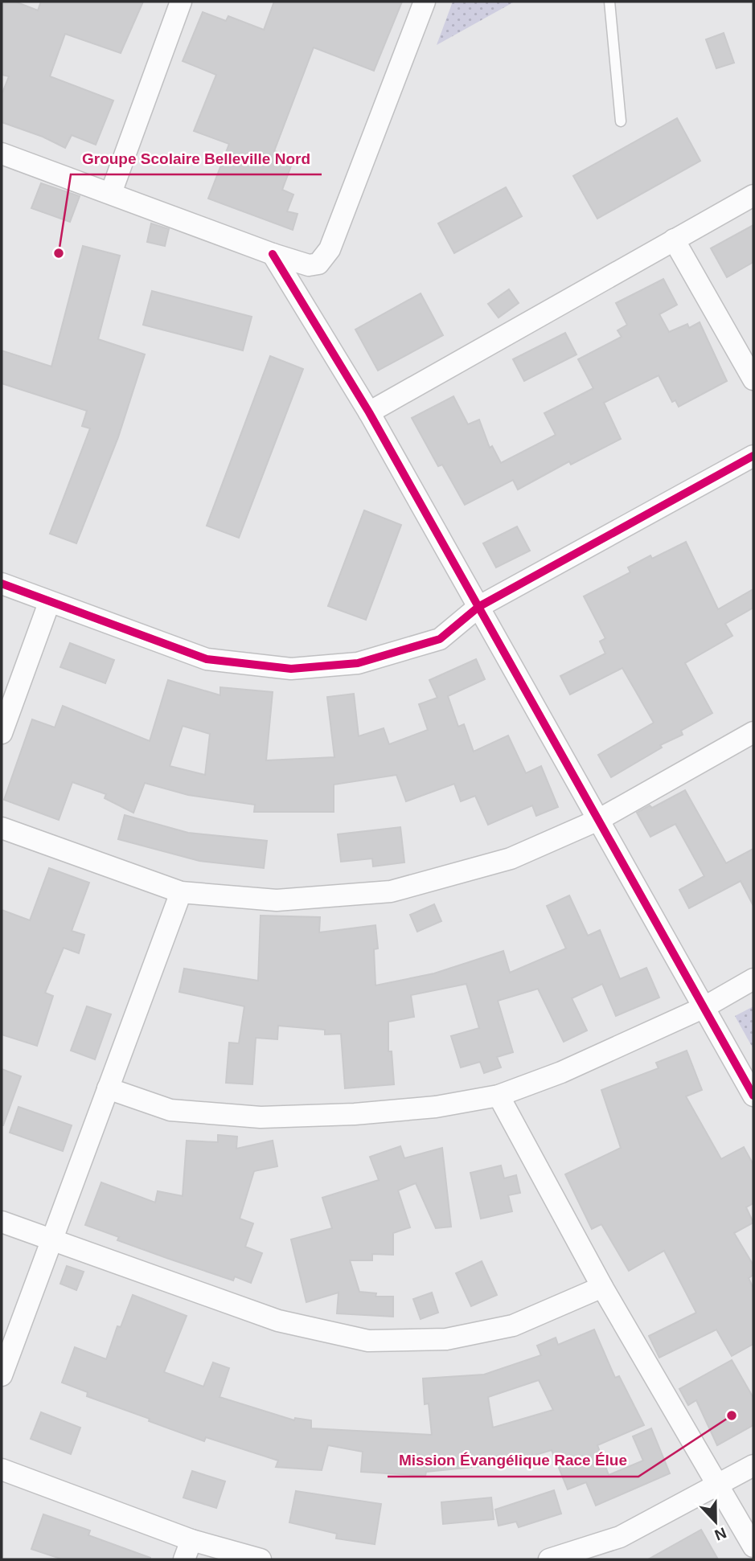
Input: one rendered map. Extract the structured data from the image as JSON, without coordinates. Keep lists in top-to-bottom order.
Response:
{
  "places": ["Groupe Scolaire Belleville Nord", "Mission Évangélique Race Élue"],
  "north": "bottom"
}
